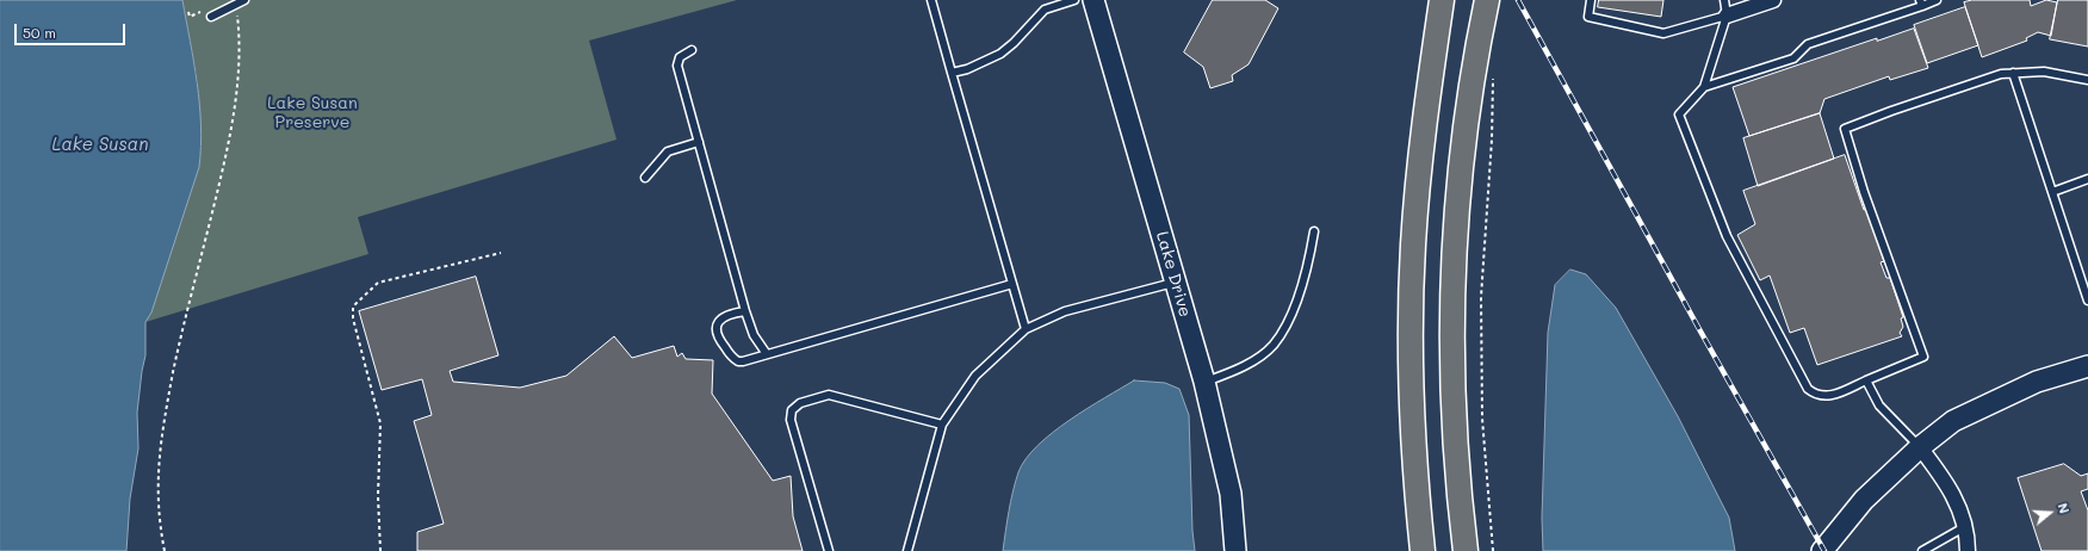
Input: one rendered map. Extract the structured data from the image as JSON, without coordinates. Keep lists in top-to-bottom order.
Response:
{
  "streets": {
    "street": ["Lake Drive"]
  },
  "water": ["Lake Susan"],
  "parks": ["Lake Susan Preserve"],
  "scale_bar": "50 m",
  "north": "right"
}
